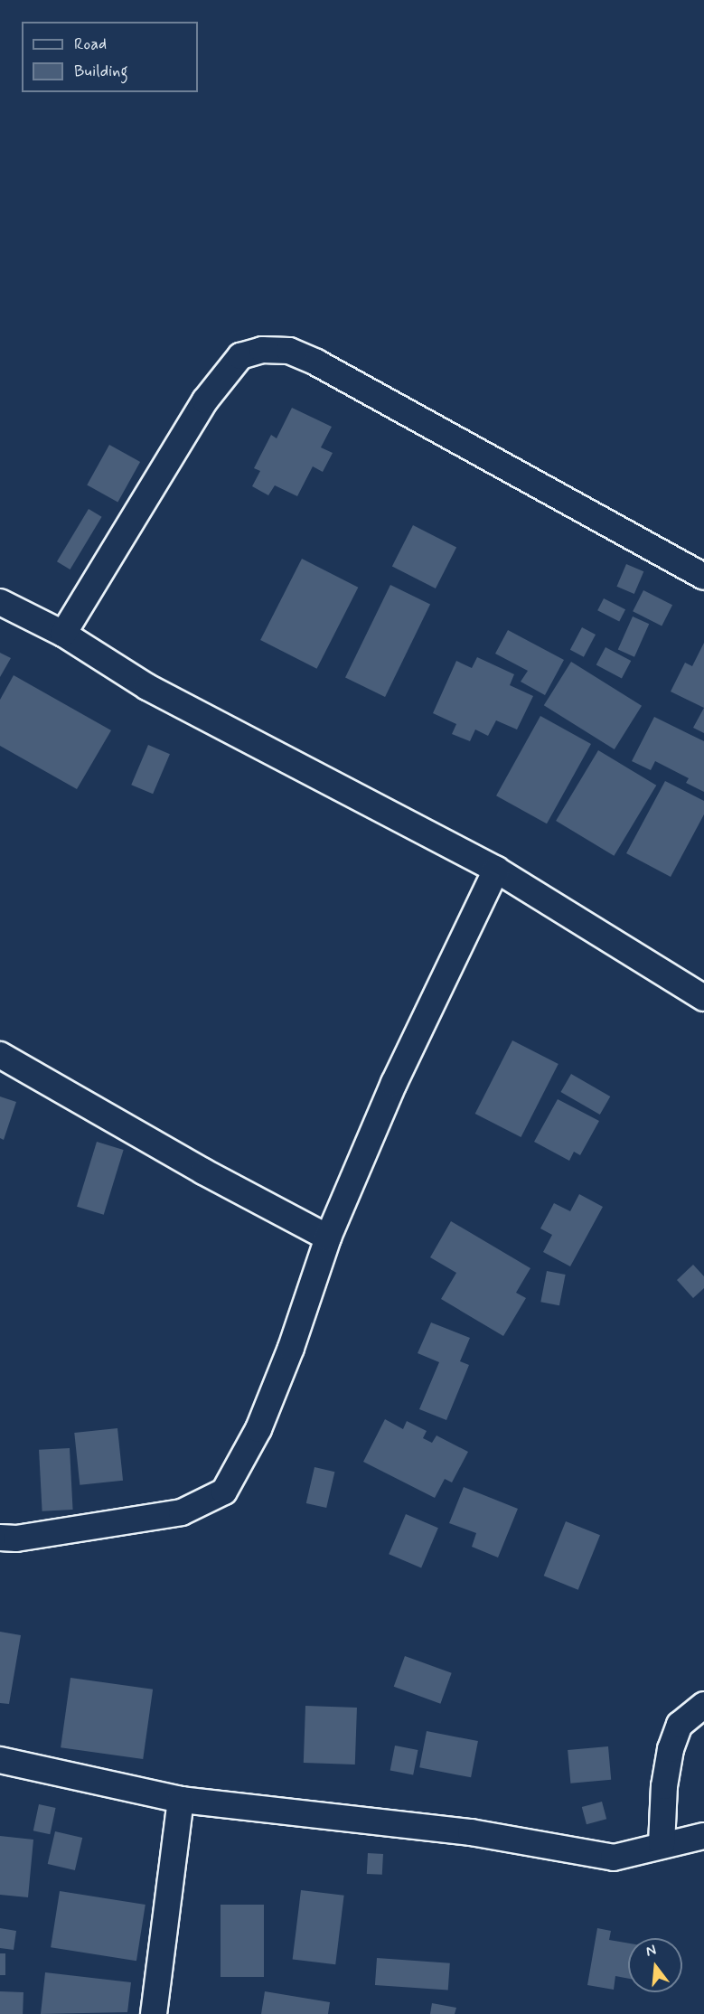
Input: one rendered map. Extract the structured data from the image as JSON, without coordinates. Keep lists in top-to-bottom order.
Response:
{
  "legend": ["Road", "Building"],
  "north": "top"
}
